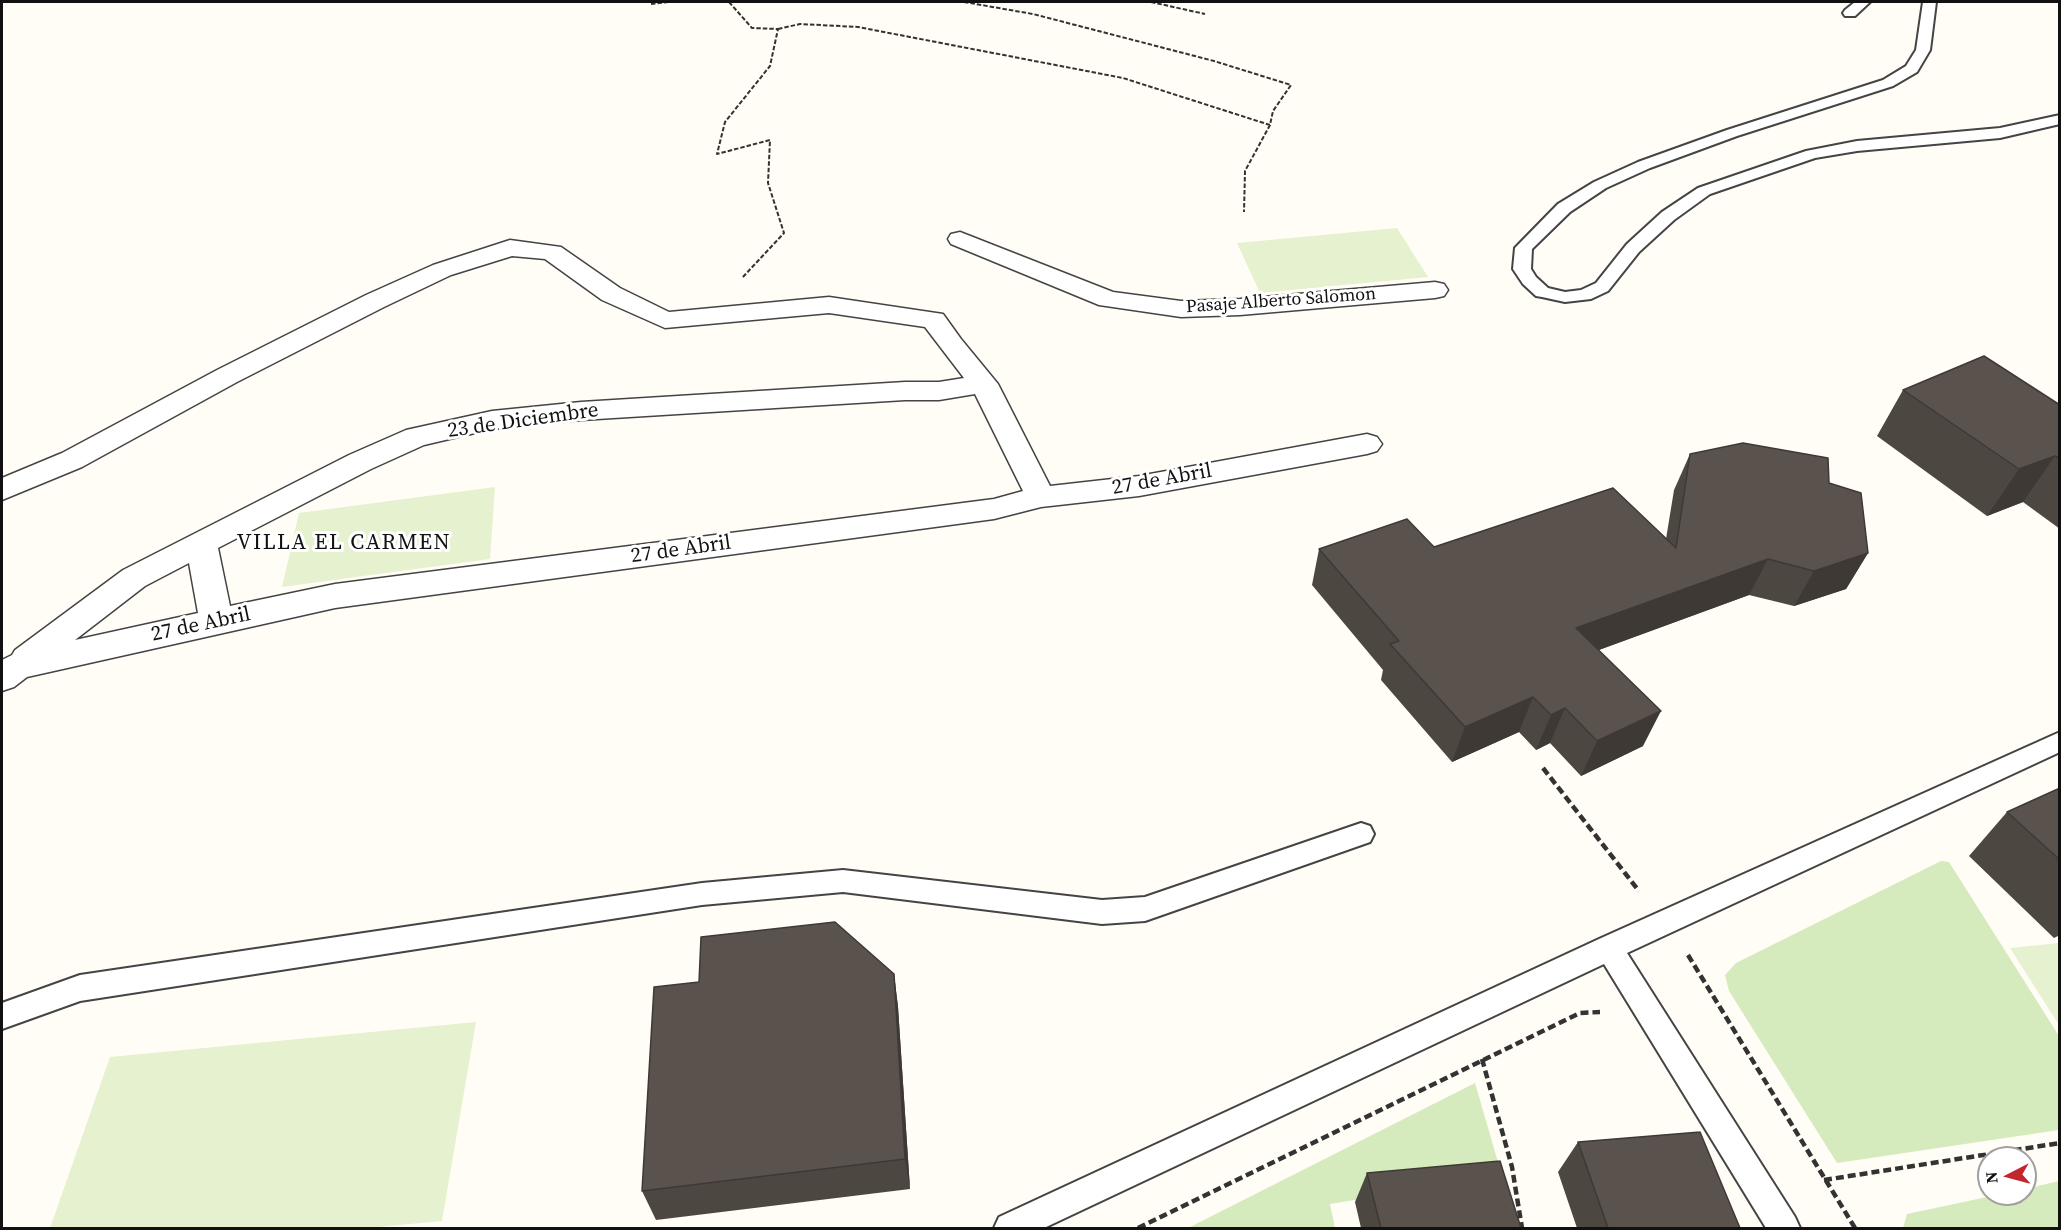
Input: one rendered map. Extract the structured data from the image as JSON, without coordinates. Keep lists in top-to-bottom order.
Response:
{
  "streets": {
    "street": ["Pasaje Alberto Salomon", "23 de Diciembre", "27 de Abril"]
  },
  "crossings": [
    ["23 de Diciembre", "27 de Abril"]
  ],
  "districts": ["VILLA EL CARMEN"],
  "north": "left"
}
